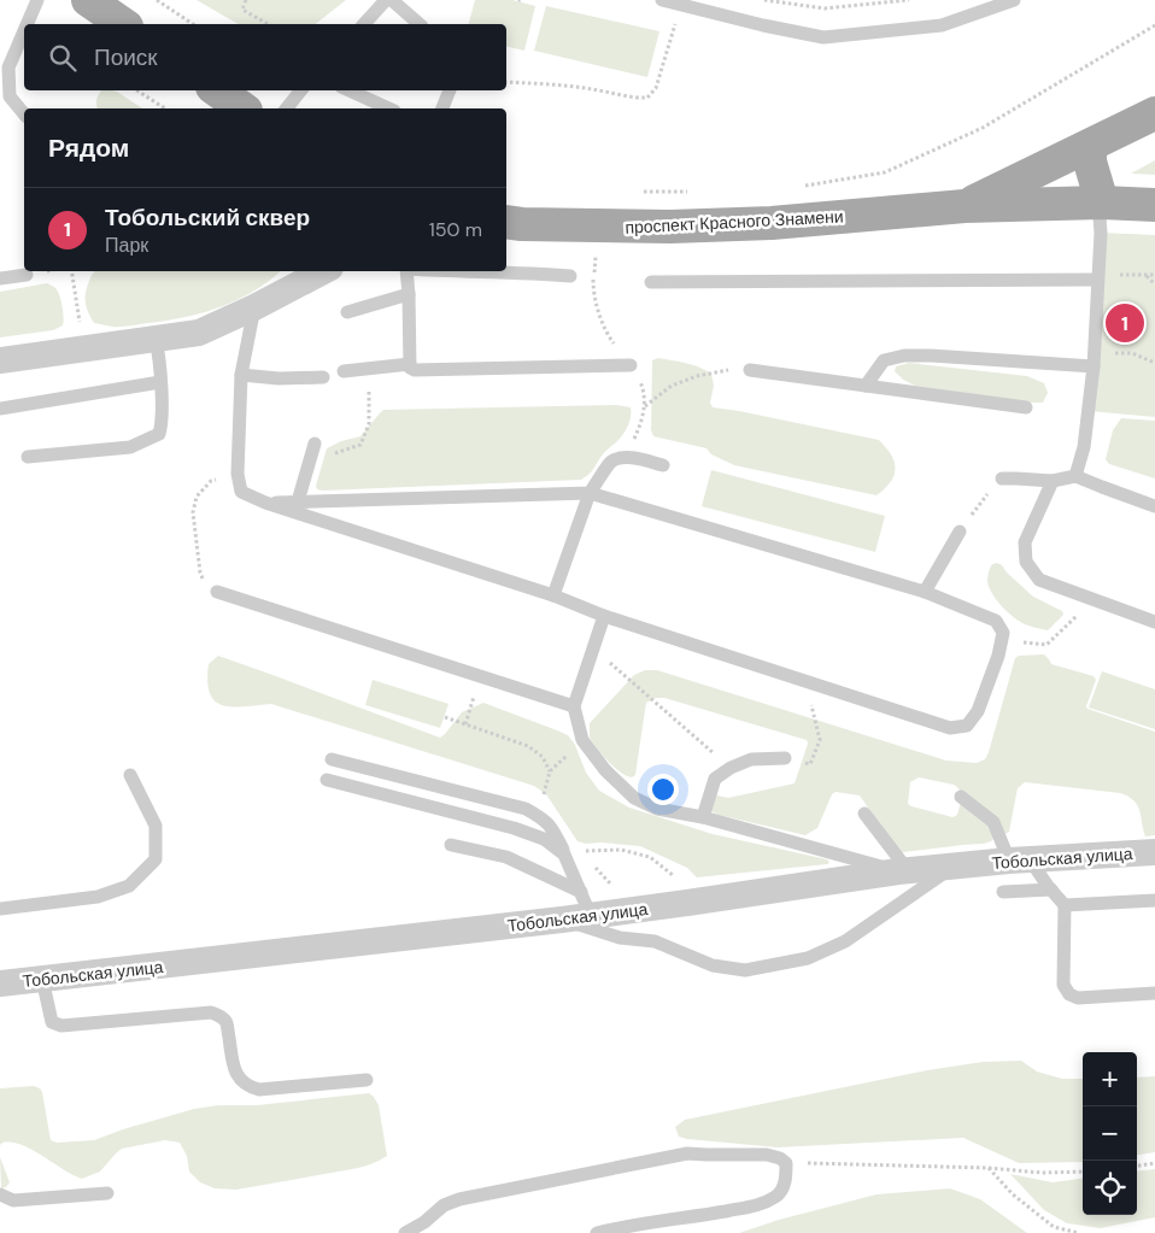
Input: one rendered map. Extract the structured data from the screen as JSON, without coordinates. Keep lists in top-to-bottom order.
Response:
{
  "streets": {
    "main road": ["проспект Красного Знамени"],
    "street": ["Тобольская улица"]
  },
  "page": {
    "search": "Поиск",
    "heading": "Рядом",
    "list": [
      {
        "mark": "1",
        "name": "Тобольский сквер",
        "note": "Парк",
        "value": "150 m"
      }
    ],
    "pins": "1",
    "map_buttons": ["+", "−"]
  }
}
